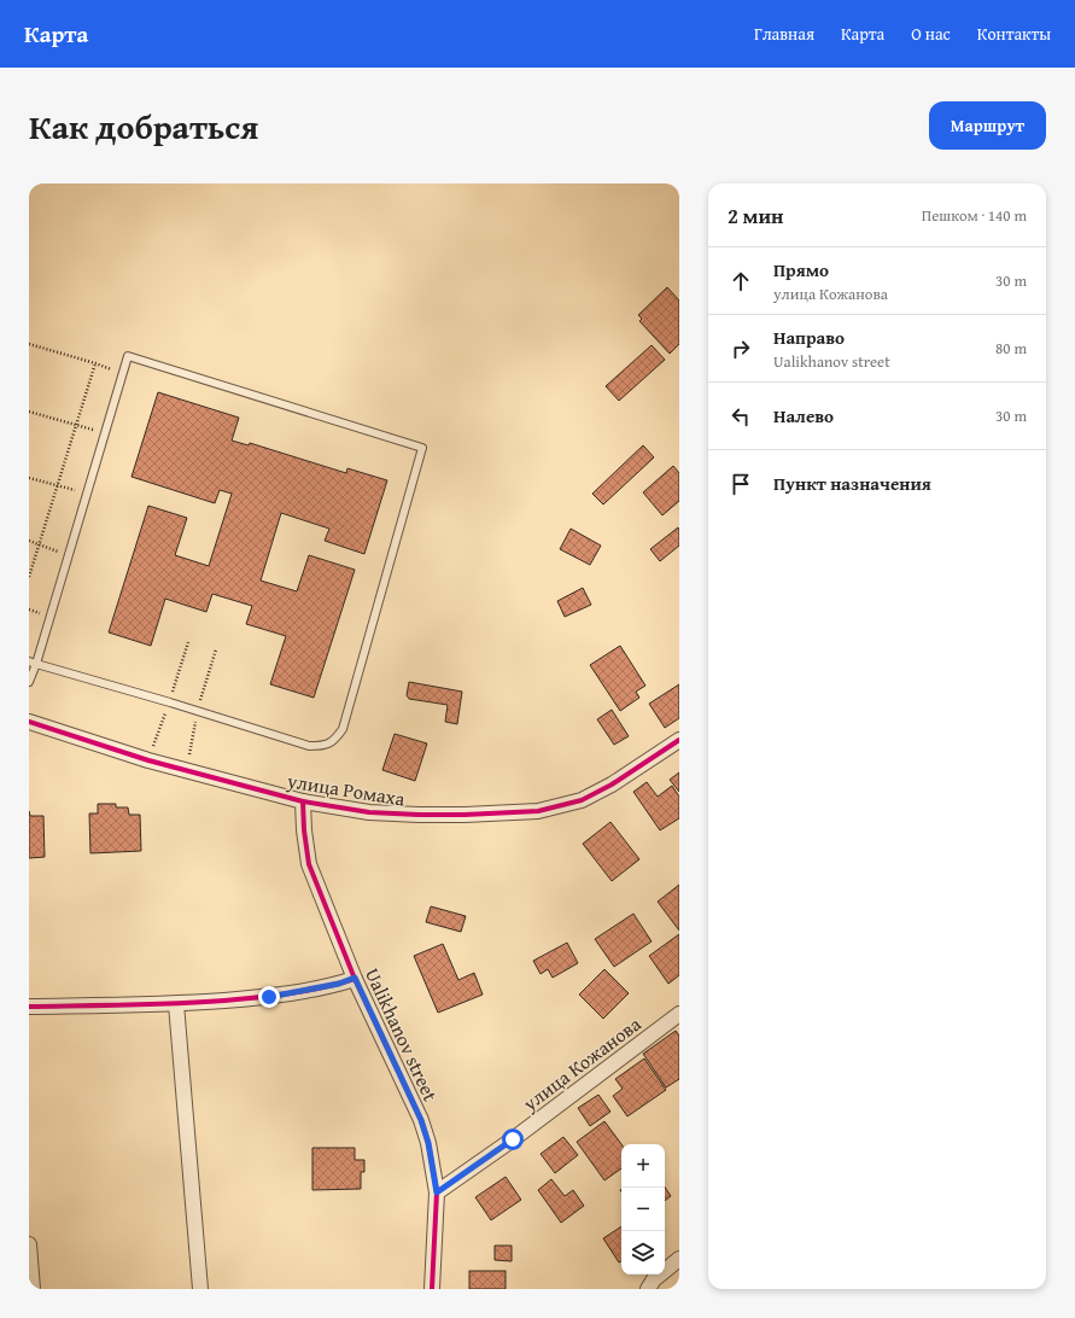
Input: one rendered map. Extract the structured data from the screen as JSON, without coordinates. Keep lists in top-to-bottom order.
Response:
{
  "streets": {
    "street": ["улица Ромаха", "Ualikhanov street", "улица Кожанова"]
  },
  "crossings": [
    ["улица Ромаха", "Ualikhanov street"],
    ["Ualikhanov street", "улица Кожанова"]
  ],
  "page": {
    "header": "Карта",
    "nav": [
      "Главная",
      "Карта",
      "О нас",
      "Контакты"
    ],
    "title": "Как добраться",
    "buttons": "Маршрут",
    "heading": ["2 мин", "Пешком · 140 m"],
    "list": [
      ["Прямо", "улица Кожанова", "30 m"],
      ["Направо", "Ualikhanov street", "80 m"],
      ["Налево", "30 m"],
      "Пункт назначения"
    ],
    "map_buttons": ["+", "−"]
  }
}
